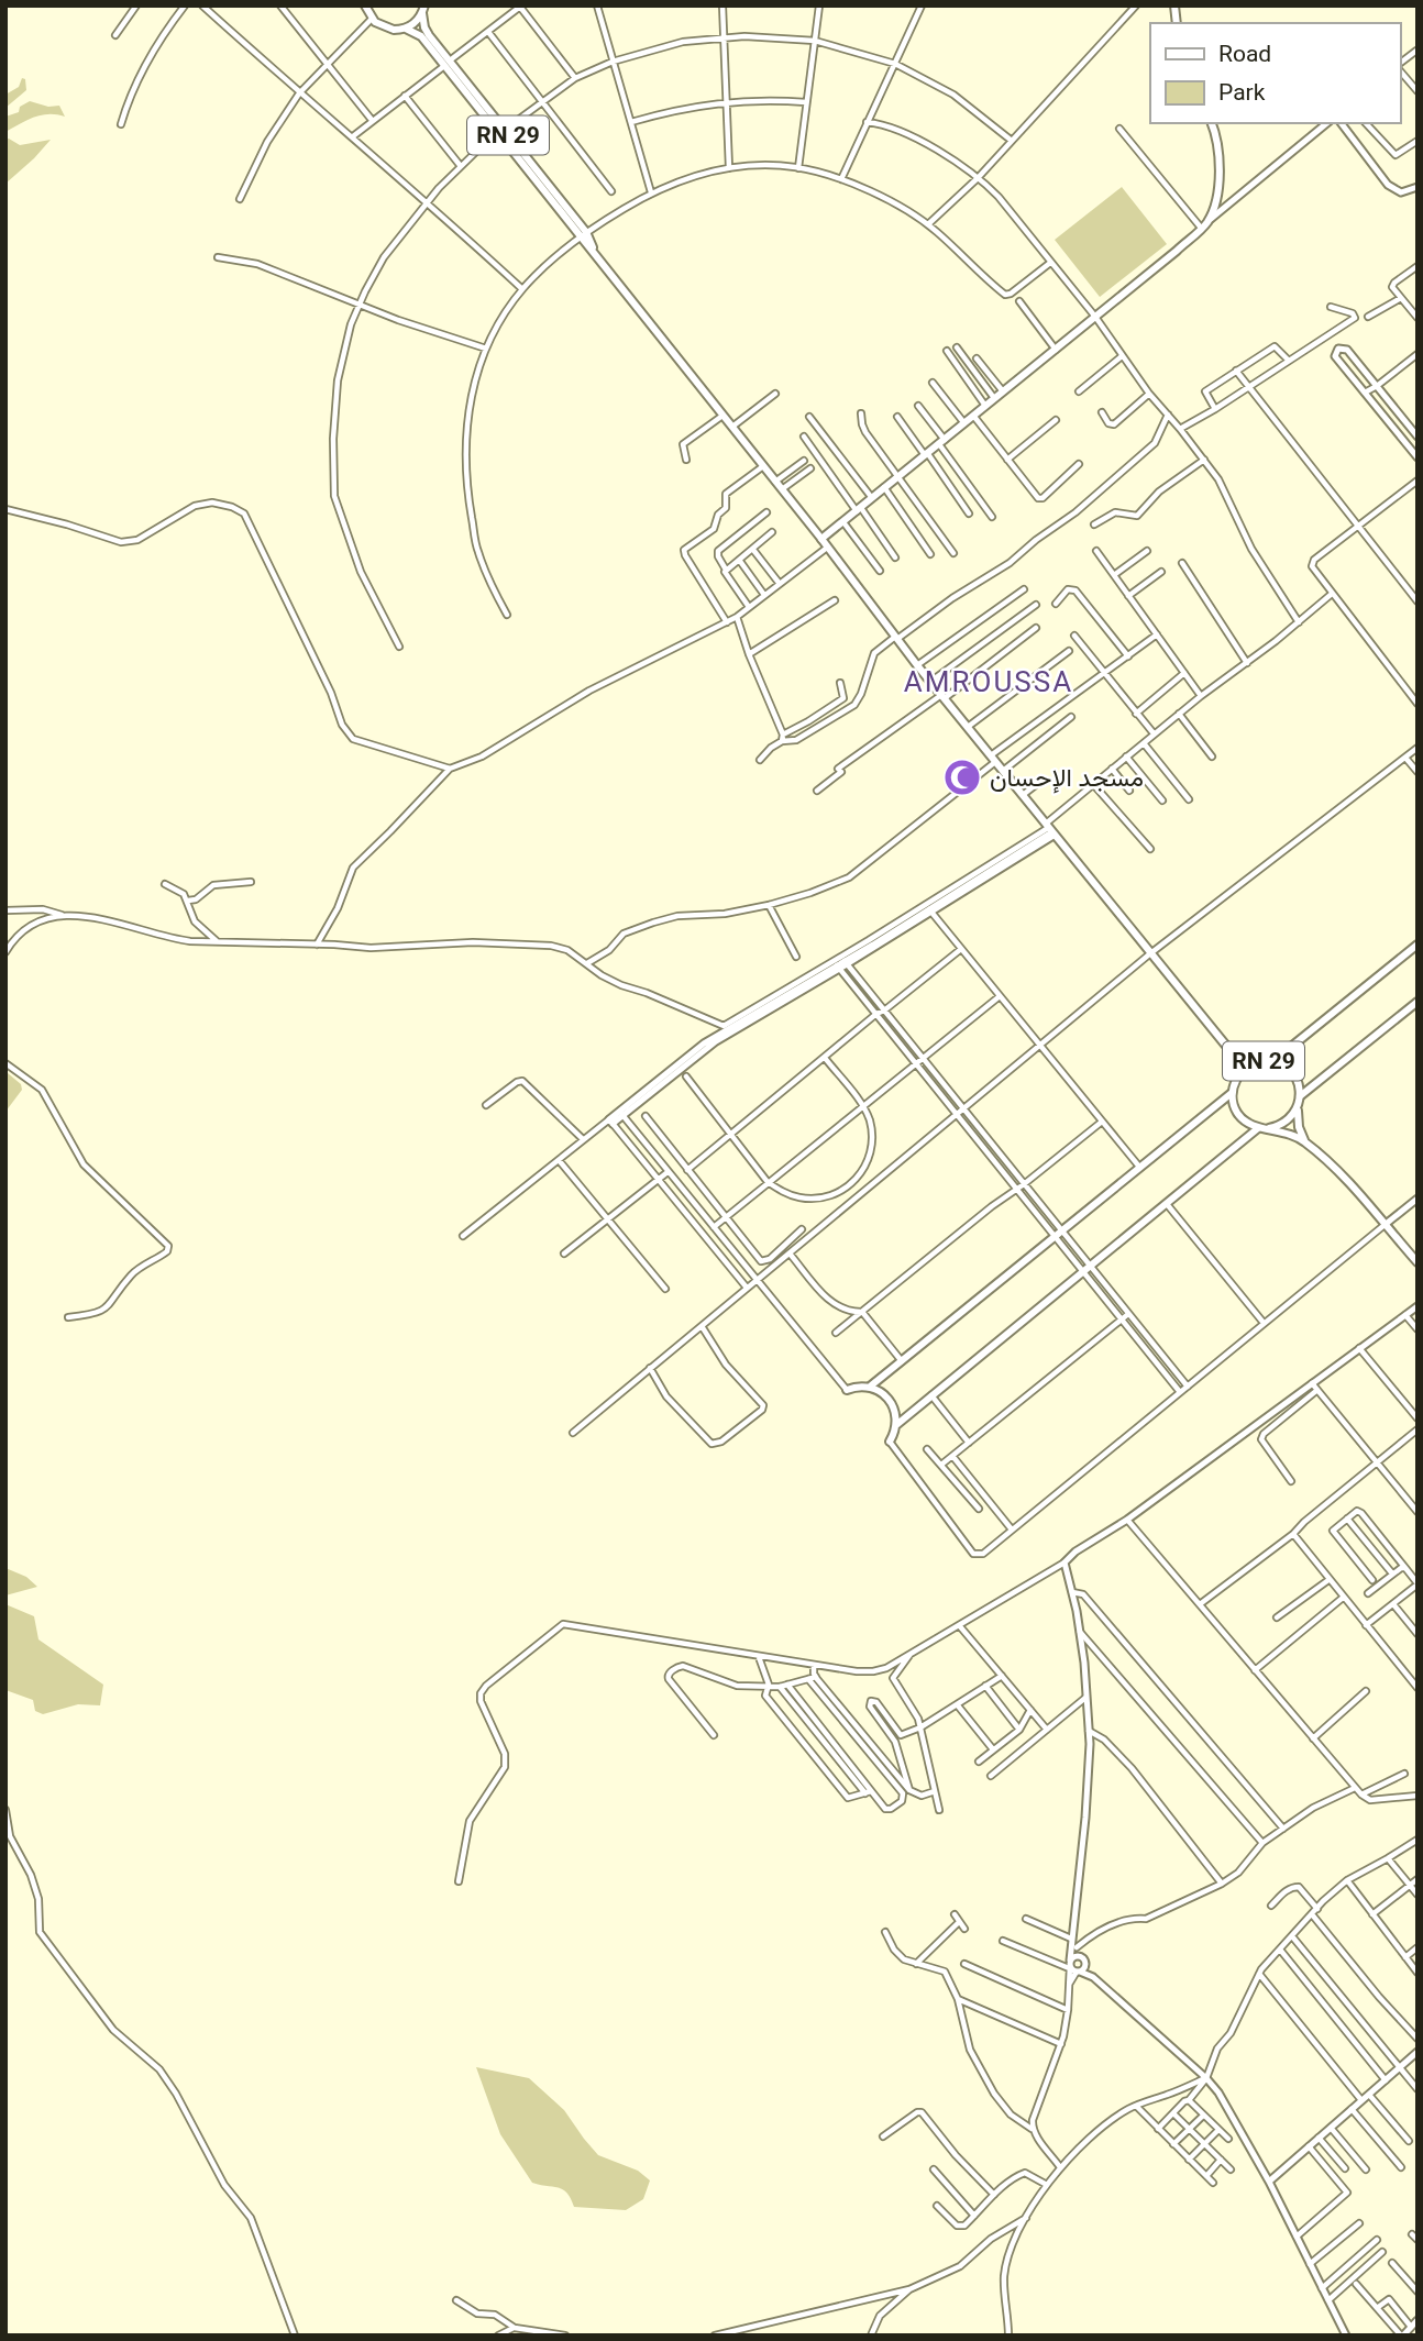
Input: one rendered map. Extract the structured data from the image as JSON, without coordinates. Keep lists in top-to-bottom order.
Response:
{
  "streets": {
    "main road": ["RN 29"]
  },
  "districts": ["AMROUSSA"],
  "places": {
    "mosque": ["مسجد الإحسان"]
  },
  "legend": ["Road", "Park"]
}
